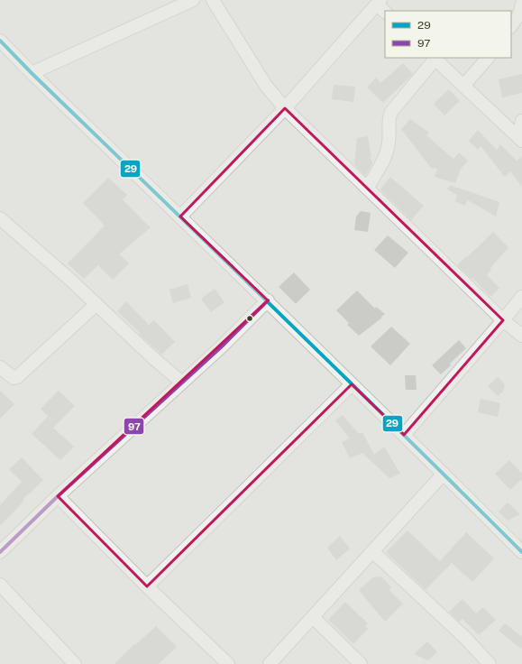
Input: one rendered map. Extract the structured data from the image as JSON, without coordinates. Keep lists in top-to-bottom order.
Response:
{
  "lines": ["transit line 29", "transit line 97"],
  "legend": ["29", "97"]
}
